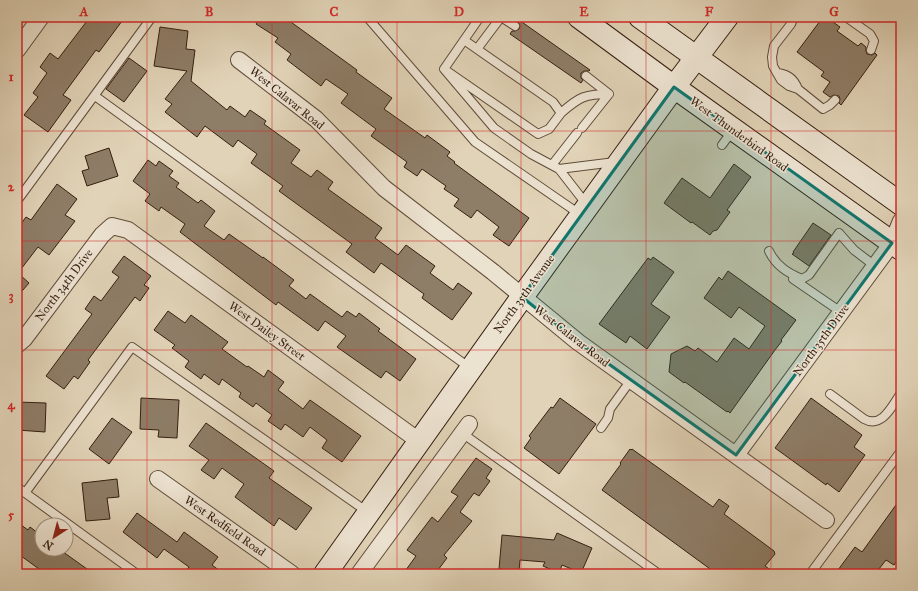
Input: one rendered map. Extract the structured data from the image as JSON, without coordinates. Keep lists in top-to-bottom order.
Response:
{
  "streets": {
    "main road": ["West Thunderbird Road", "North 35th Avenue"],
    "street": [
      "West Calavar Road",
      "North 34th Drive",
      "West Dailey Street",
      "North 35th Drive",
      "West Redfield Road"
    ]
  },
  "crossings": [
    ["West Calavar Road", "North 35th Avenue"],
    ["West Calavar Road", "North 35th Drive"],
    ["West Thunderbird Road", "North 35th Avenue"],
    ["West Thunderbird Road", "North 35th Drive"],
    ["North 34th Drive", "West Dailey Street"],
    ["North 35th Avenue", "West Dailey Street"]
  ],
  "north": "bottom left",
  "grid": {
    "columns": [
      "A",
      "B",
      "C",
      "D",
      "E",
      "F",
      "G"
    ],
    "rows": [
      "1",
      "2",
      "3",
      "4",
      "5"
    ]
  }
}
